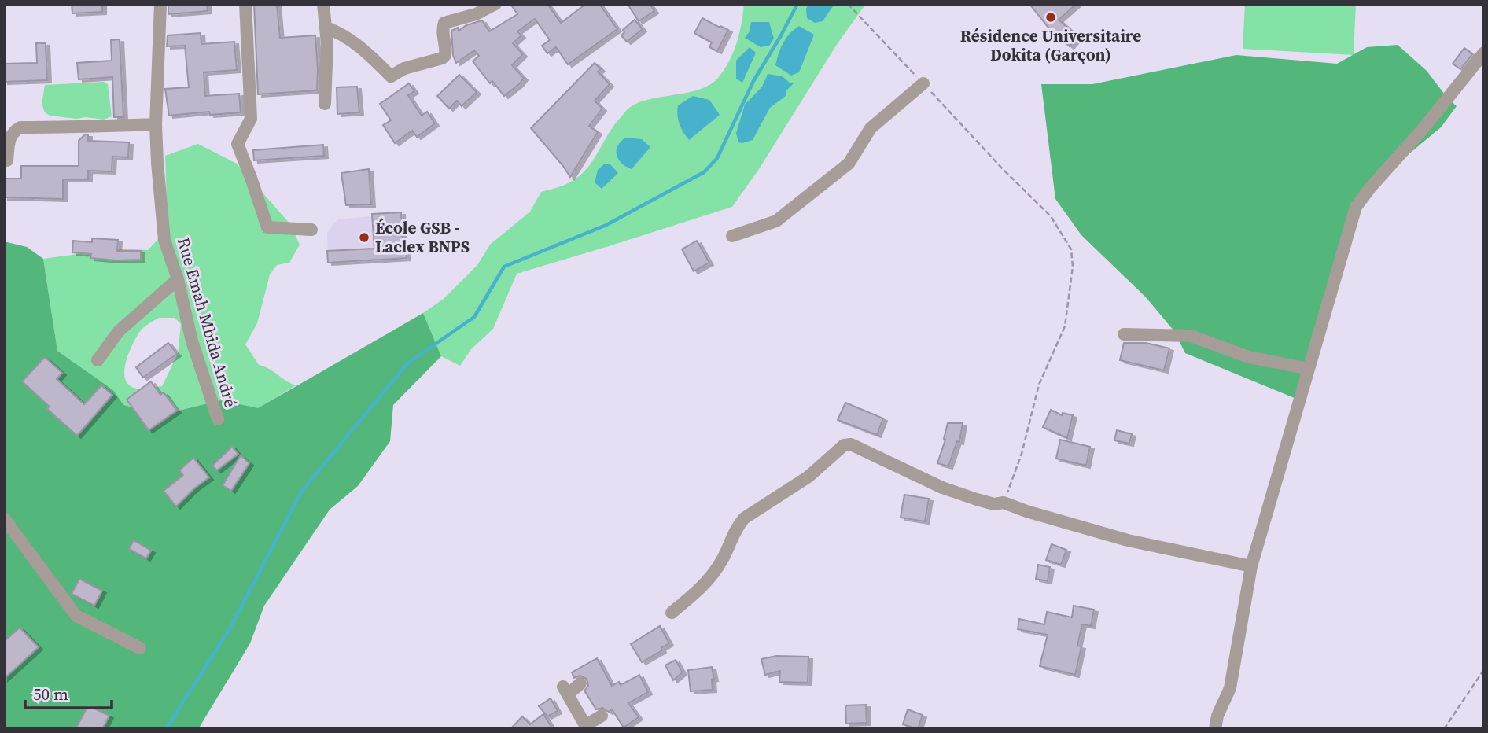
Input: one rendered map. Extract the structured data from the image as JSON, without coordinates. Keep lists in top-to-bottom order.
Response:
{
  "streets": {
    "street": ["Rue Emah Mbida André"]
  },
  "places": ["Résidence Universitaire Dokita (Garçon)", "École GSB - Laclex BNPS"],
  "scale_bar": "50 m"
}
